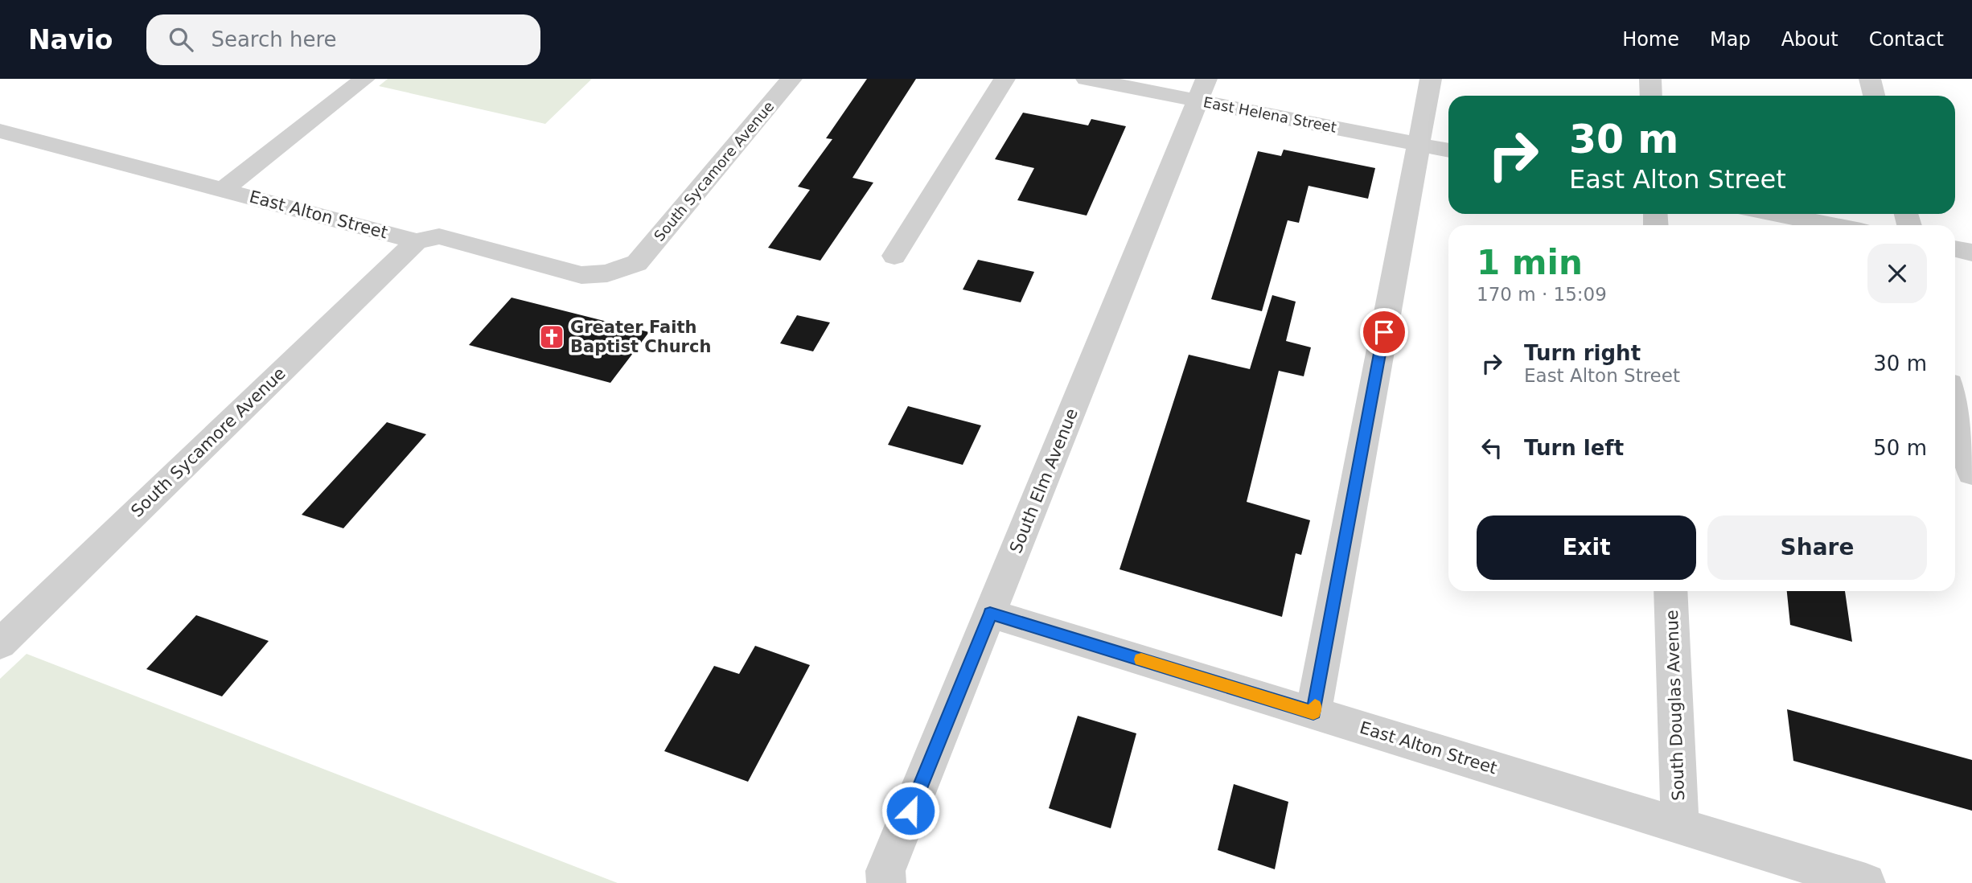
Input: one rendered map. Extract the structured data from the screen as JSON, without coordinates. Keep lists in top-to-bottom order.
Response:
{
  "streets": {
    "street": [
      "East Helena Street",
      "South Sycamore Avenue",
      "East Alton Street",
      "South Elm Avenue",
      "South Douglas Avenue"
    ]
  },
  "crossings": [
    ["East Helena Street", "South Elm Avenue"],
    ["South Sycamore Avenue", "East Alton Street"],
    ["East Alton Street", "South Elm Avenue"],
    ["East Alton Street", "South Douglas Avenue"]
  ],
  "places": {
    "church": ["Greater Faith Baptist Church"]
  },
  "page": {
    "header": "Navio",
    "search": "Search here",
    "nav": [
      "Home",
      "Map",
      "About",
      "Contact"
    ],
    "turn": ["30 m", "East Alton Street"],
    "heading": ["1 min", "170 m · 15:09"],
    "list": [
      {
        "name": "Turn right",
        "note": "East Alton Street",
        "value": "30 m"
      },
      {
        "name": "Turn left",
        "value": "50 m"
      }
    ],
    "buttons": ["Exit", "Share"]
  }
}
